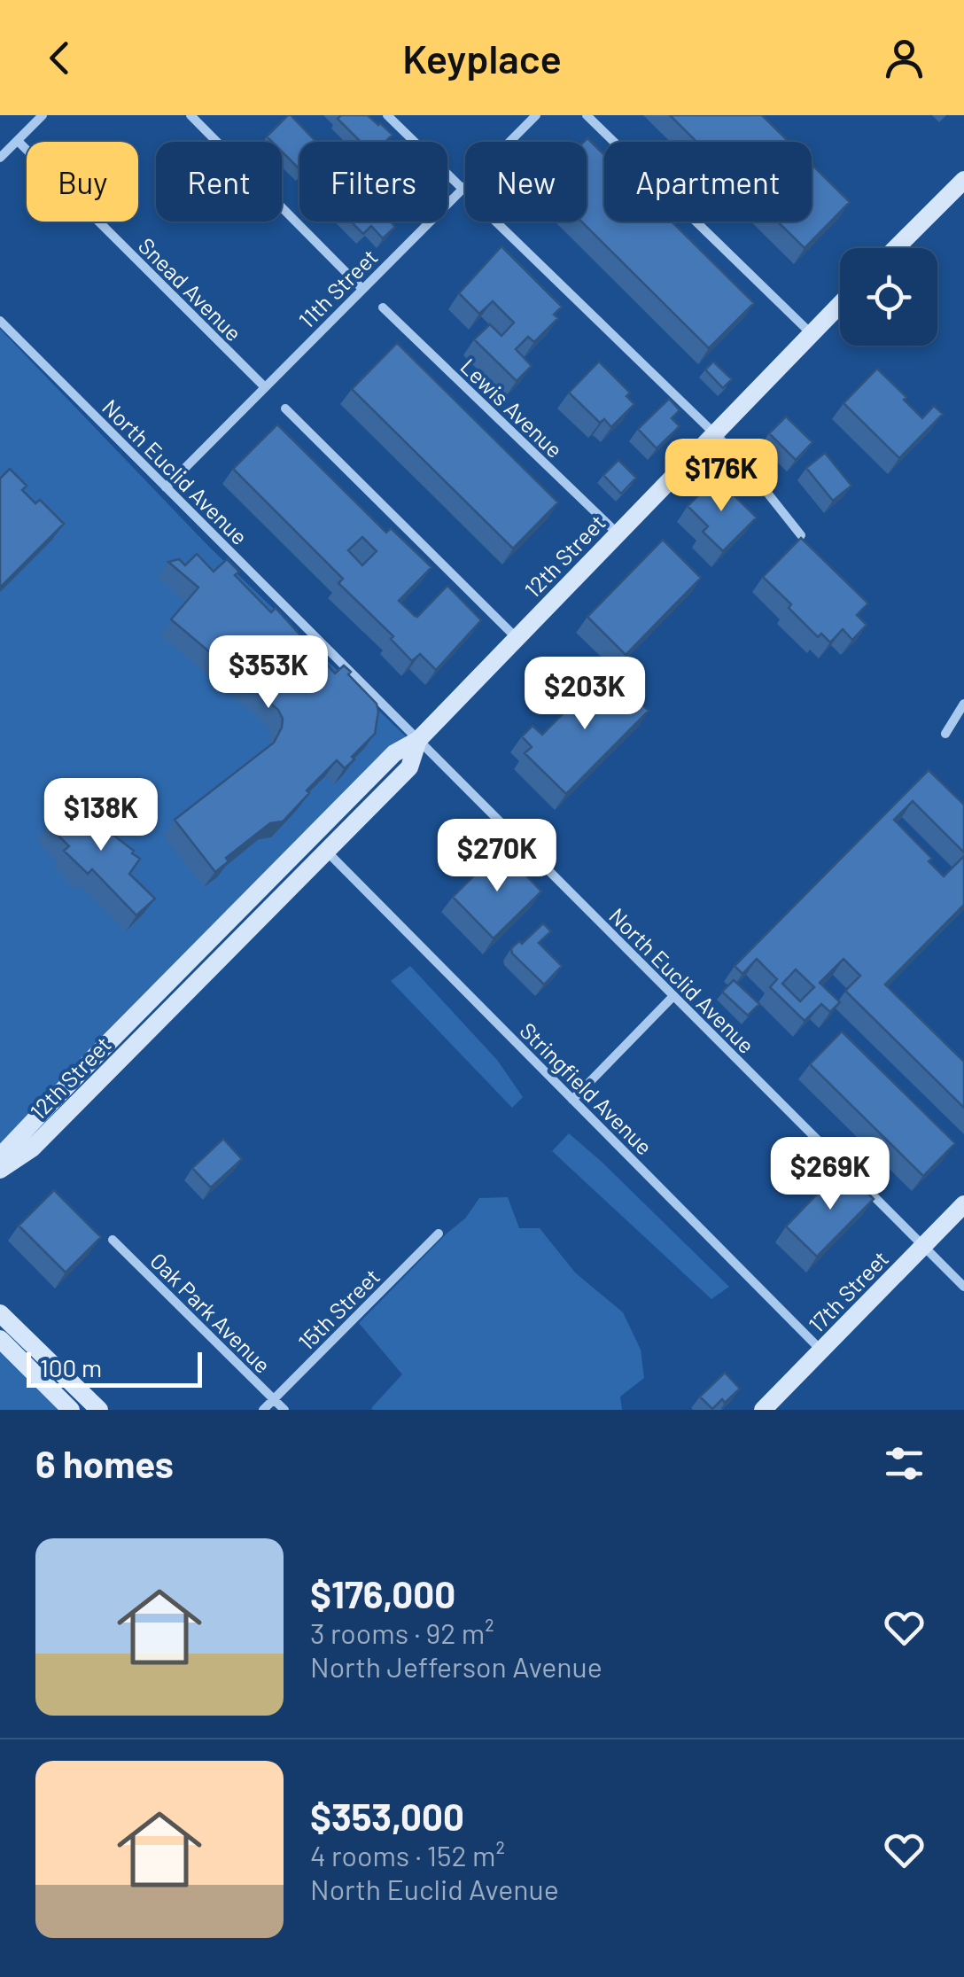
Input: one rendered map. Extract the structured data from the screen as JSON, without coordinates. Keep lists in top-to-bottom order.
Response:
{
  "streets": {
    "street": [
      "11th Street",
      "Snead Avenue",
      "Lewis Avenue",
      "North Euclid Avenue",
      "12th Street",
      "Stringfield Avenue",
      "17th Street",
      "15th Street",
      "Oak Park Avenue"
    ]
  },
  "crossings": [
    ["11th Street", "Snead Avenue"],
    ["11th Street", "North Euclid Avenue"],
    ["Lewis Avenue", "12th Street"],
    ["North Euclid Avenue", "12th Street"],
    ["North Euclid Avenue", "17th Street"],
    ["12th Street", "Stringfield Avenue"],
    ["Stringfield Avenue", "17th Street"],
    ["15th Street", "Oak Park Avenue"]
  ],
  "scale_bar": "100 m",
  "page": {
    "header": "Keyplace",
    "chip": [
      "Buy",
      "Rent",
      "Filters",
      "New",
      "Apartment"
    ],
    "price": [
      "$176K",
      "$353K",
      "$203K",
      "$138K",
      "$270K",
      "$269K"
    ],
    "scale": "100 m",
    "heading": "6 homes",
    "list": [
      {
        "name": "$176,000",
        "note": "3 rooms · 92 m² · North Jefferson Avenue"
      },
      {
        "name": "$353,000",
        "note": "4 rooms · 152 m² · North Euclid Avenue"
      }
    ]
  }
}
